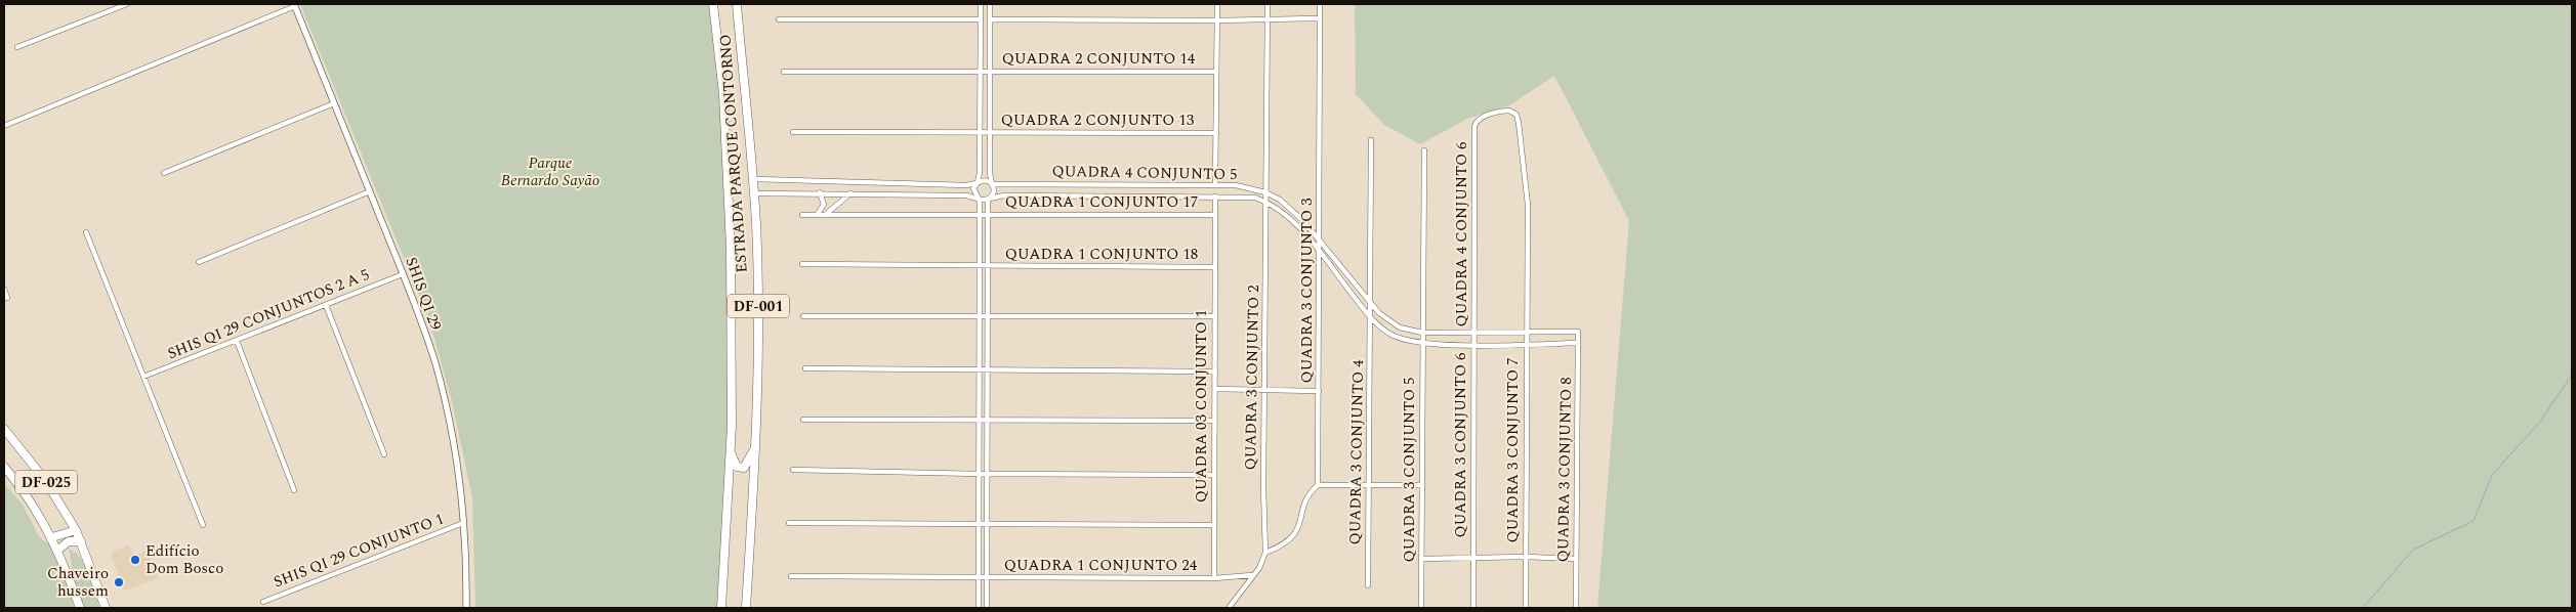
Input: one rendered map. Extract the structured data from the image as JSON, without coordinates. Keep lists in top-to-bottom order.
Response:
{
  "streets": {
    "main road": ["ESTRADA PARQUE CONTORNO", "DF-001", "DF-025"],
    "street": [
      "QUADRA 2 CONJUNTO 14",
      "QUADRA 2 CONJUNTO 13",
      "QUADRA 4 CONJUNTO 5",
      "QUADRA 1 CONJUNTO 17",
      "QUADRA 4 CONJUNTO 6",
      "QUADRA 1 CONJUNTO 18",
      "QUADRA 3 CONJUNTO 3",
      "SHIS QI 29",
      "SHIS QI 29 CONJUNTOS 2 A 5",
      "QUADRA 3 CONJUNTO 2",
      "QUADRA 03 CONJUNTO 1",
      "QUADRA 3 CONJUNTO 6",
      "QUADRA 3 CONJUNTO 7",
      "QUADRA 3 CONJUNTO 4",
      "QUADRA 3 CONJUNTO 5",
      "QUADRA 3 CONJUNTO 8",
      "SHIS QI 29 CONJUNTO 1",
      "QUADRA 1 CONJUNTO 24"
    ]
  },
  "crossings": [
    ["QUADRA 2 CONJUNTO 14", "QUADRA 03 CONJUNTO 1"],
    ["QUADRA 2 CONJUNTO 13", "QUADRA 03 CONJUNTO 1"],
    ["QUADRA 4 CONJUNTO 5", "QUADRA 1 CONJUNTO 17"],
    ["QUADRA 4 CONJUNTO 5", "QUADRA 4 CONJUNTO 6"],
    ["QUADRA 4 CONJUNTO 5", "QUADRA 3 CONJUNTO 3"],
    ["QUADRA 4 CONJUNTO 5", "QUADRA 3 CONJUNTO 2"],
    ["QUADRA 4 CONJUNTO 5", "QUADRA 03 CONJUNTO 1"],
    ["QUADRA 4 CONJUNTO 5", "QUADRA 3 CONJUNTO 7"],
    ["QUADRA 4 CONJUNTO 5", "QUADRA 3 CONJUNTO 4"],
    ["QUADRA 4 CONJUNTO 5", "QUADRA 3 CONJUNTO 5"],
    ["QUADRA 4 CONJUNTO 5", "QUADRA 3 CONJUNTO 8"],
    ["QUADRA 1 CONJUNTO 17", "QUADRA 3 CONJUNTO 3"],
    ["QUADRA 1 CONJUNTO 17", "QUADRA 3 CONJUNTO 2"],
    ["QUADRA 1 CONJUNTO 17", "QUADRA 03 CONJUNTO 1"],
    ["QUADRA 1 CONJUNTO 17", "QUADRA 3 CONJUNTO 4"],
    ["QUADRA 4 CONJUNTO 6", "QUADRA 3 CONJUNTO 6"],
    ["QUADRA 4 CONJUNTO 6", "QUADRA 3 CONJUNTO 7"],
    ["QUADRA 1 CONJUNTO 18", "QUADRA 03 CONJUNTO 1"],
    ["SHIS QI 29", "SHIS QI 29 CONJUNTOS 2 A 5"],
    ["SHIS QI 29", "SHIS QI 29 CONJUNTO 1"],
    ["QUADRA 03 CONJUNTO 1", "QUADRA 1 CONJUNTO 24"],
    ["QUADRA 3 CONJUNTO 6", "QUADRA 3 CONJUNTO 7"],
    ["QUADRA 3 CONJUNTO 6", "QUADRA 3 CONJUNTO 5"],
    ["QUADRA 3 CONJUNTO 7", "QUADRA 3 CONJUNTO 8"]
  ],
  "parks": ["Parque Bernardo Sayão"],
  "places": ["Edifício Dom Bosco", "Chaveiro hussem"]
}
